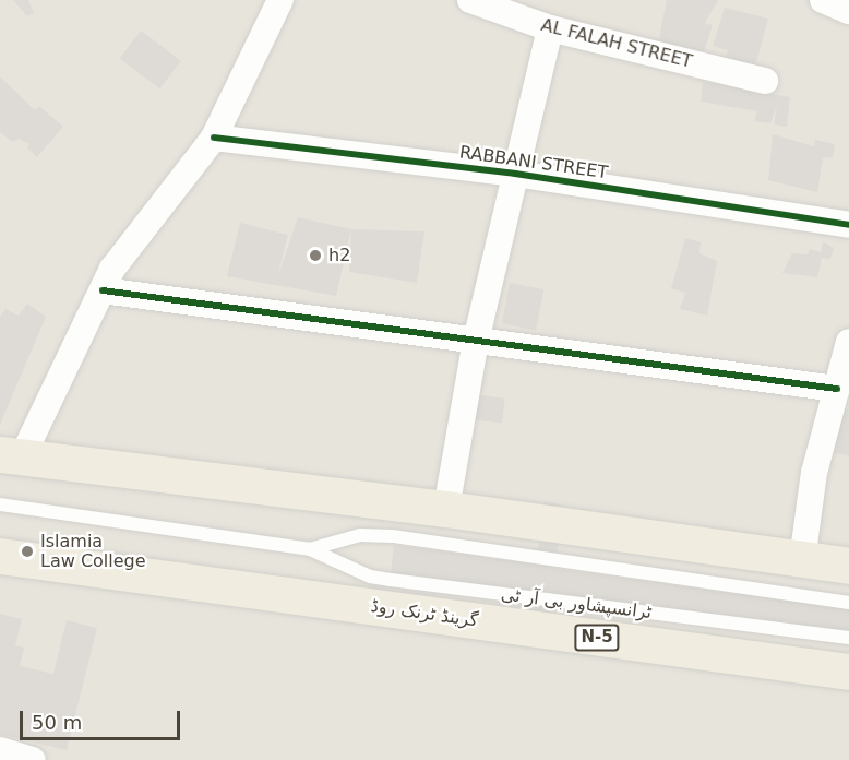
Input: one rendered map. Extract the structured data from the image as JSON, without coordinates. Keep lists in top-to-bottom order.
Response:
{
  "streets": {
    "highway": ["گرینڈ ٹرنک روڈ", "N-5"],
    "street": ["AL FALAH STREET", "RABBANI STREET"],
    "lane": ["ٹرانسپشاور بی آر ٹی"]
  },
  "places": ["h2", "Islamia Law College"],
  "scale_bar": "50 m"
}
